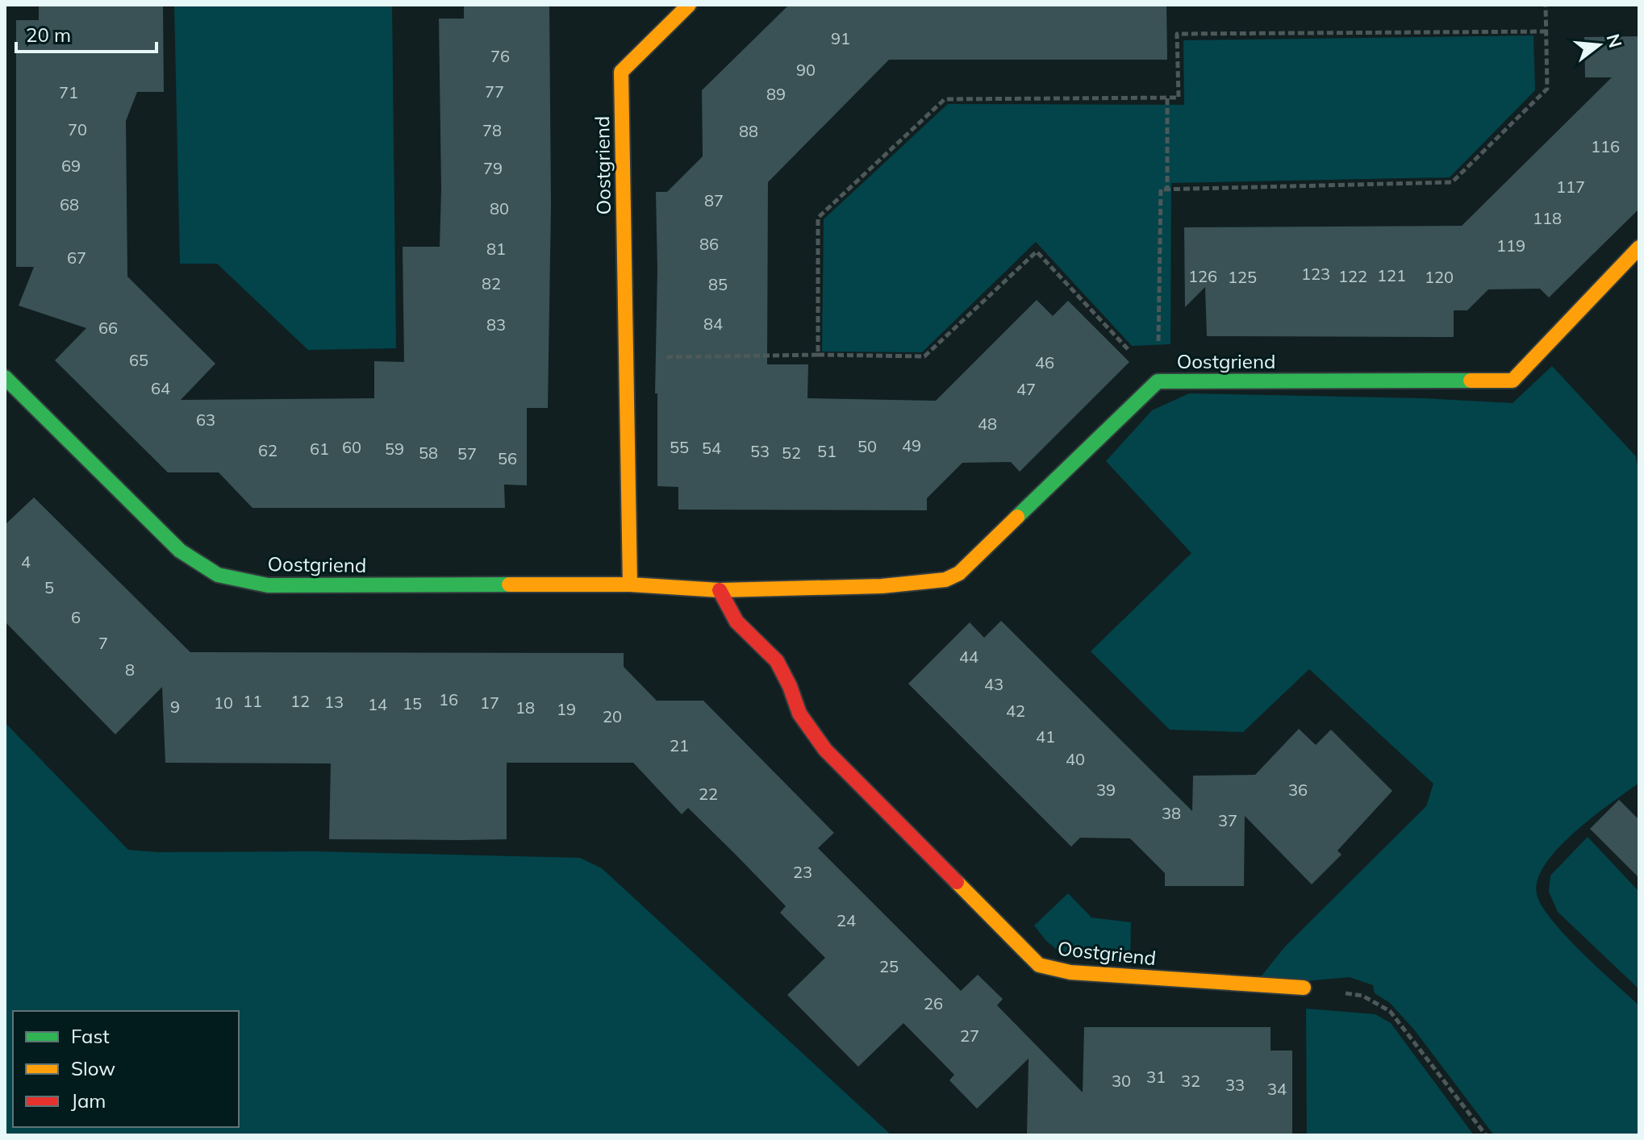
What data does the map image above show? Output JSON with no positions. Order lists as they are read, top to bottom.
{
  "streets": {
    "street": ["Oostgriend"]
  },
  "house_numbers": [
    "91",
    "76",
    "90",
    "77",
    "71",
    "89",
    "70",
    "78",
    "88",
    "116",
    "69",
    "79",
    "117",
    "87",
    "68",
    "80",
    "118",
    "86",
    "119",
    "81",
    "67",
    "123",
    "121",
    "126",
    "122",
    "125",
    "120",
    "82",
    "85",
    "84",
    "83",
    "66",
    "65",
    "46",
    "64",
    "47",
    "63",
    "48",
    "49",
    "50",
    "60",
    "55",
    "54",
    "61",
    "59",
    "62",
    "53",
    "51",
    "58",
    "52",
    "57",
    "56",
    "4",
    "5",
    "6",
    "7",
    "44",
    "8",
    "43",
    "16",
    "11",
    "12",
    "13",
    "10",
    "17",
    "15",
    "14",
    "9",
    "18",
    "19",
    "42",
    "20",
    "41",
    "21",
    "40",
    "39",
    "36",
    "22",
    "38",
    "37",
    "23",
    "24",
    "25",
    "26",
    "27",
    "31",
    "30",
    "32",
    "33",
    "34"
  ],
  "legend": ["Fast", "Slow", "Jam"],
  "scale_bar": "20 m",
  "north": "right"
}
